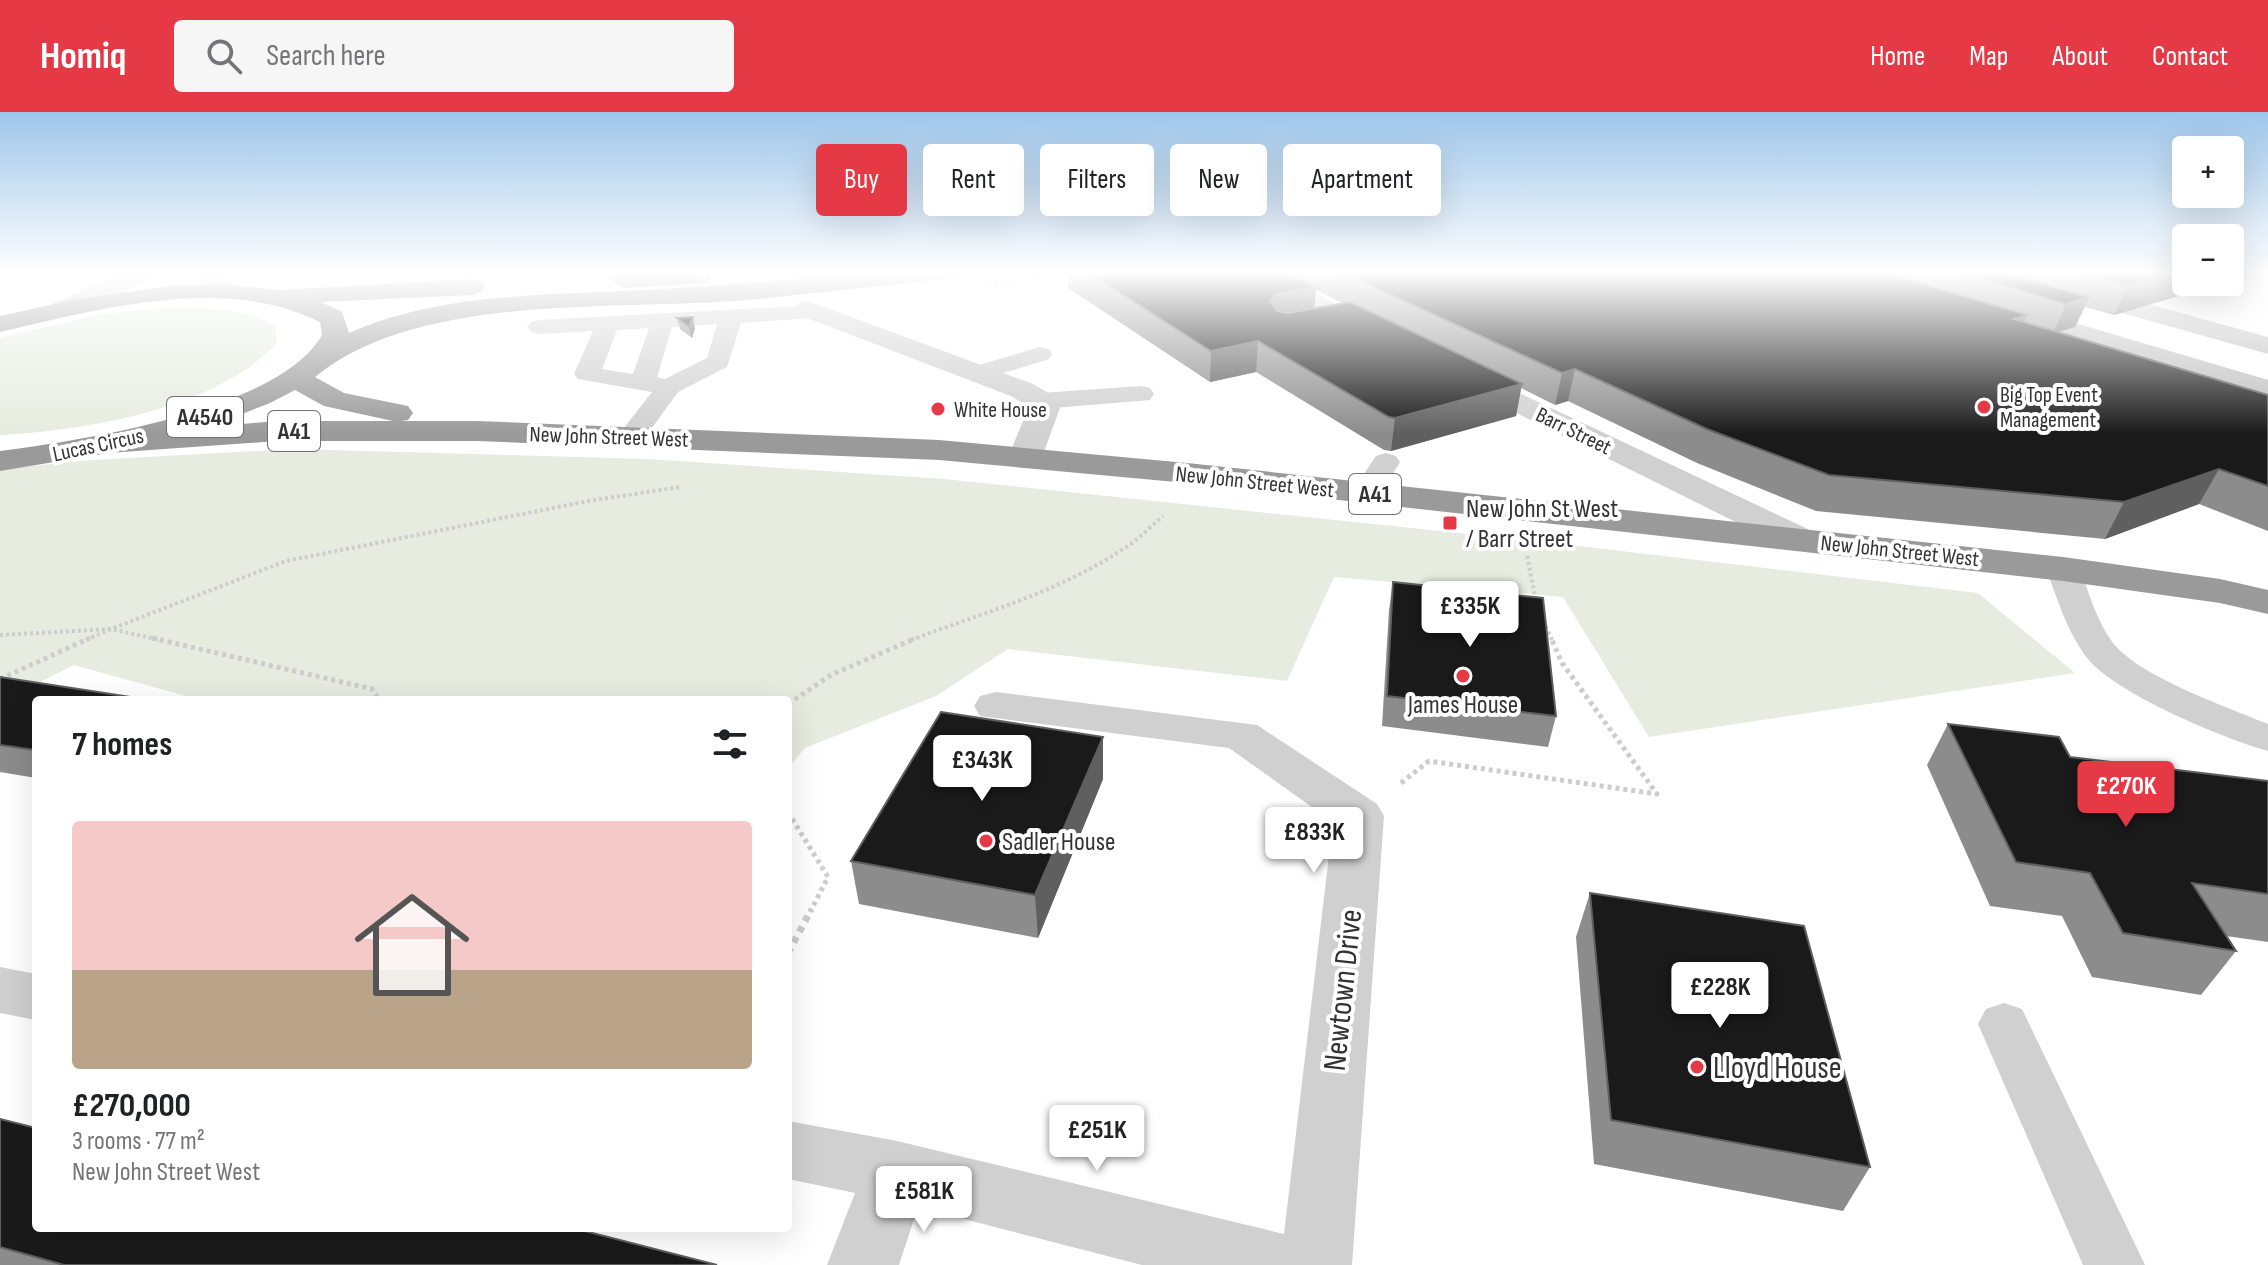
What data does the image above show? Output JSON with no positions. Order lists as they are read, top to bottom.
{
  "streets": {
    "highway": [
      "A4540",
      "A41",
      "New John Street West",
      "Lucas Circus"
    ],
    "street": ["Barr Street", "Newtown Drive"]
  },
  "crossings": [
    ["A4540", "Lucas Circus"],
    ["Barr Street", "New John Street West"],
    ["New John Street West", "Lucas Circus"]
  ],
  "places": {
    "other": [
      "Big Top Event Management",
      "White House",
      "James House",
      "Sadler House",
      "Lloyd House"
    ],
    "transit": ["New John St West / Barr Street"]
  },
  "page": {
    "header": "Homiq",
    "search": "Search here",
    "nav": [
      "Home",
      "Map",
      "About",
      "Contact"
    ],
    "map_buttons": ["+", "−"],
    "chip": [
      "Buy",
      "Rent",
      "Filters",
      "New",
      "Apartment"
    ],
    "price": [
      "£335K",
      "£343K",
      "£270K",
      "£833K",
      "£228K",
      "£251K",
      "£581K"
    ],
    "heading": "7 homes",
    "list": [
      {
        "name": "£270,000",
        "note": "3 rooms · 77 m² · New John Street West"
      }
    ]
  }
}
